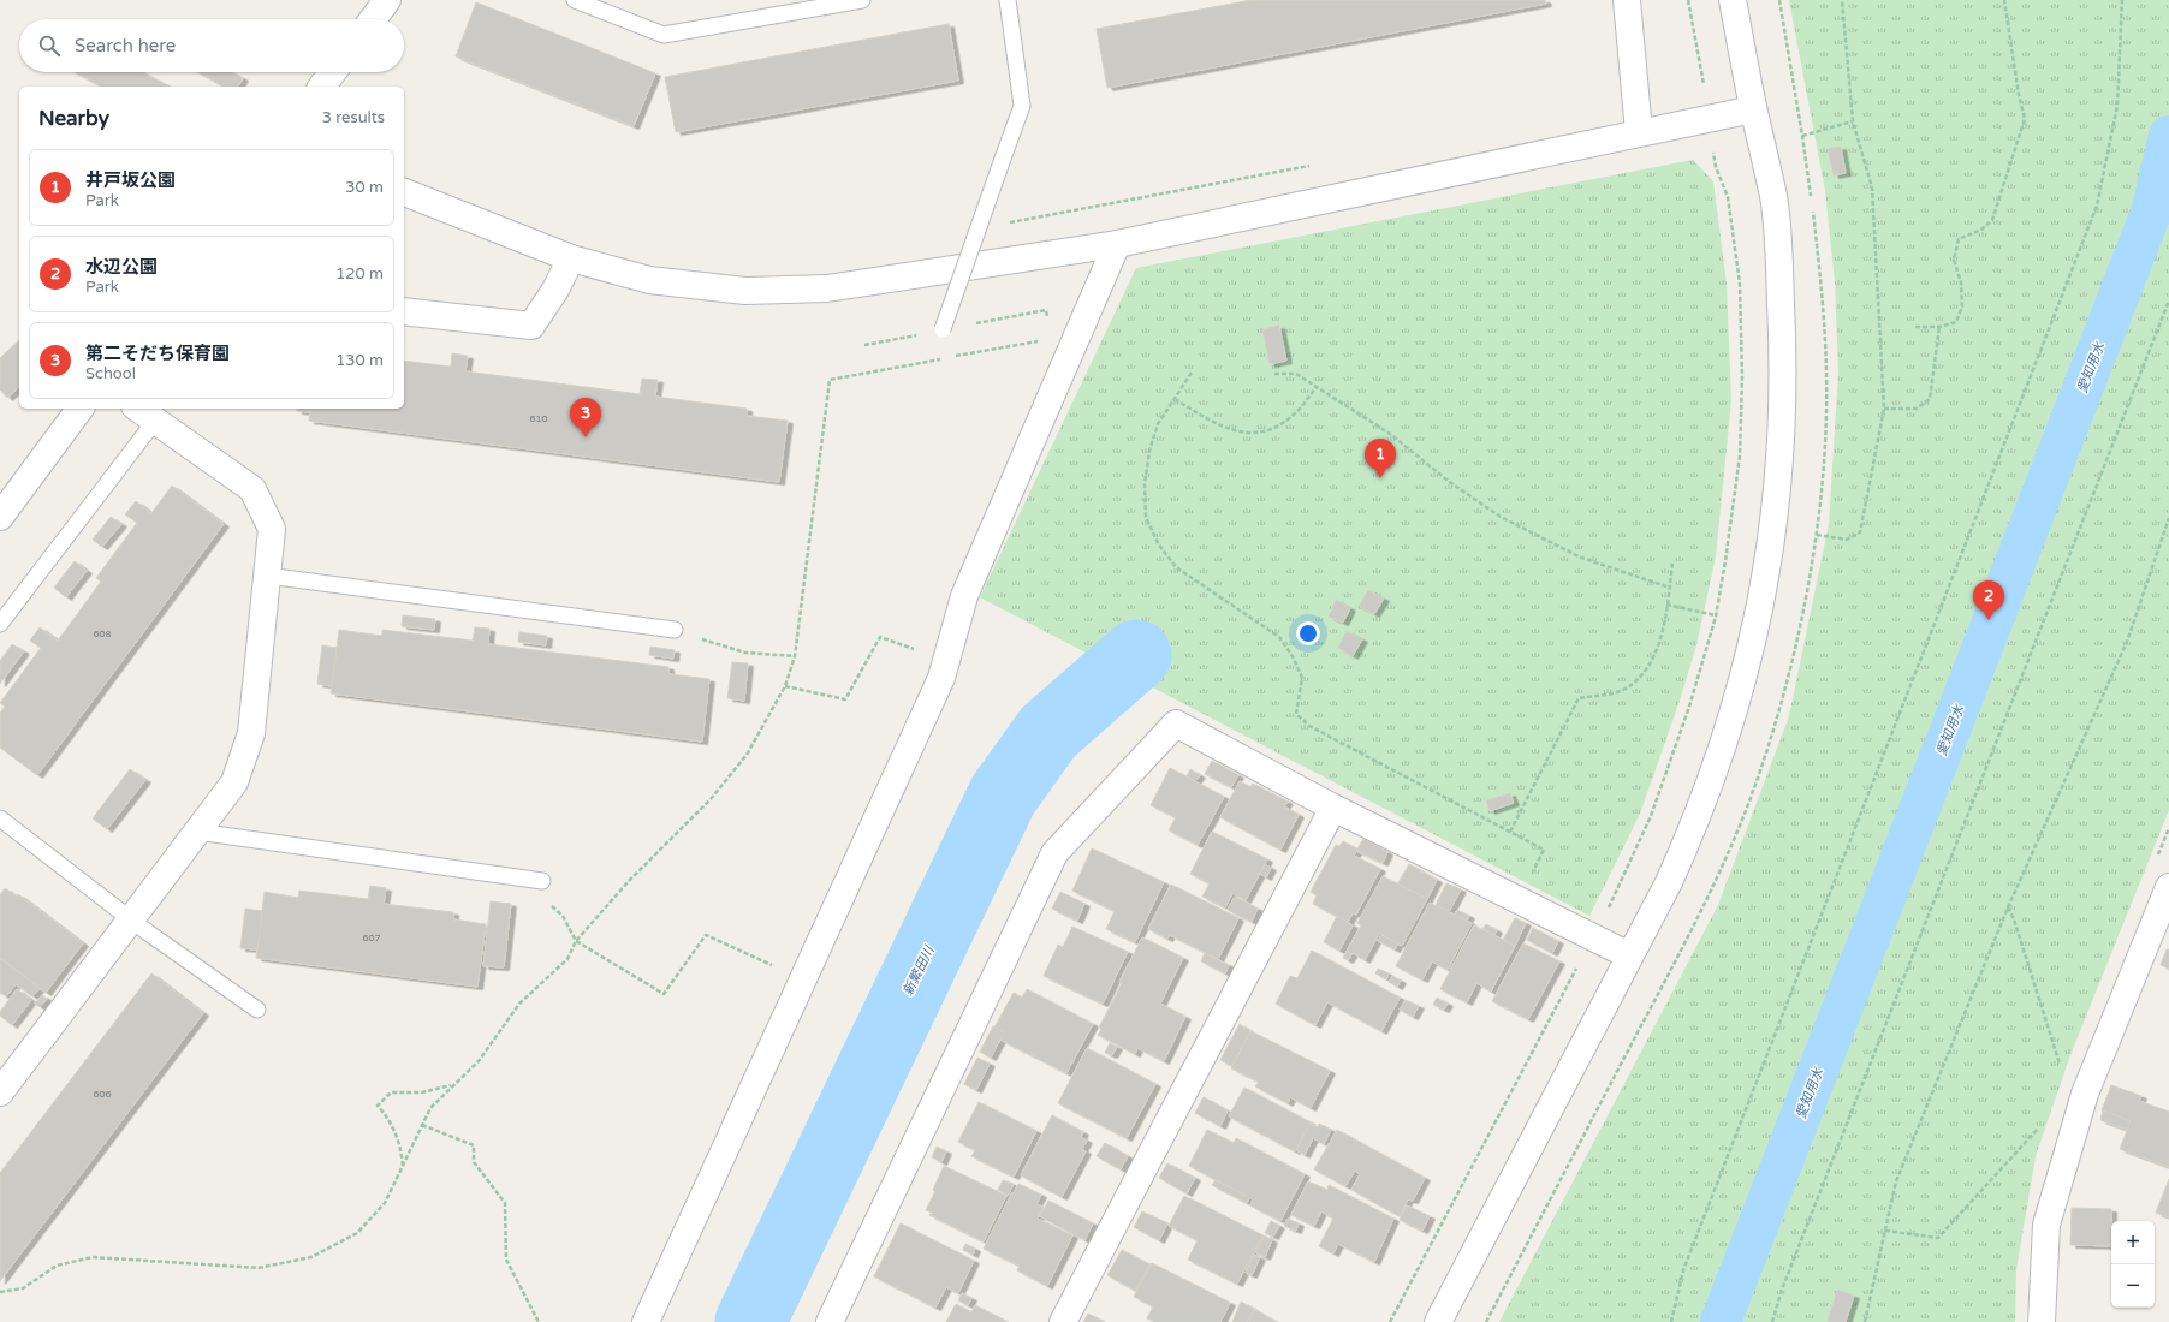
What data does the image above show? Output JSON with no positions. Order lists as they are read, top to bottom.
{
  "water": ["愛知用水", "新繁田川"],
  "house_numbers": [
    "610",
    "608",
    "607",
    "606"
  ],
  "page": {
    "search": "Search here",
    "heading": ["Nearby", "3 results"],
    "list": [
      {
        "mark": "1",
        "name": "井戸坂公園",
        "note": "Park",
        "value": "30 m"
      },
      {
        "mark": "2",
        "name": "水辺公園",
        "note": "Park",
        "value": "120 m"
      },
      {
        "mark": "3",
        "name": "第二そだち保育園",
        "note": "School",
        "value": "130 m"
      }
    ],
    "pins": ["3", "1", "2"],
    "map_buttons": ["+", "−"]
  }
}
